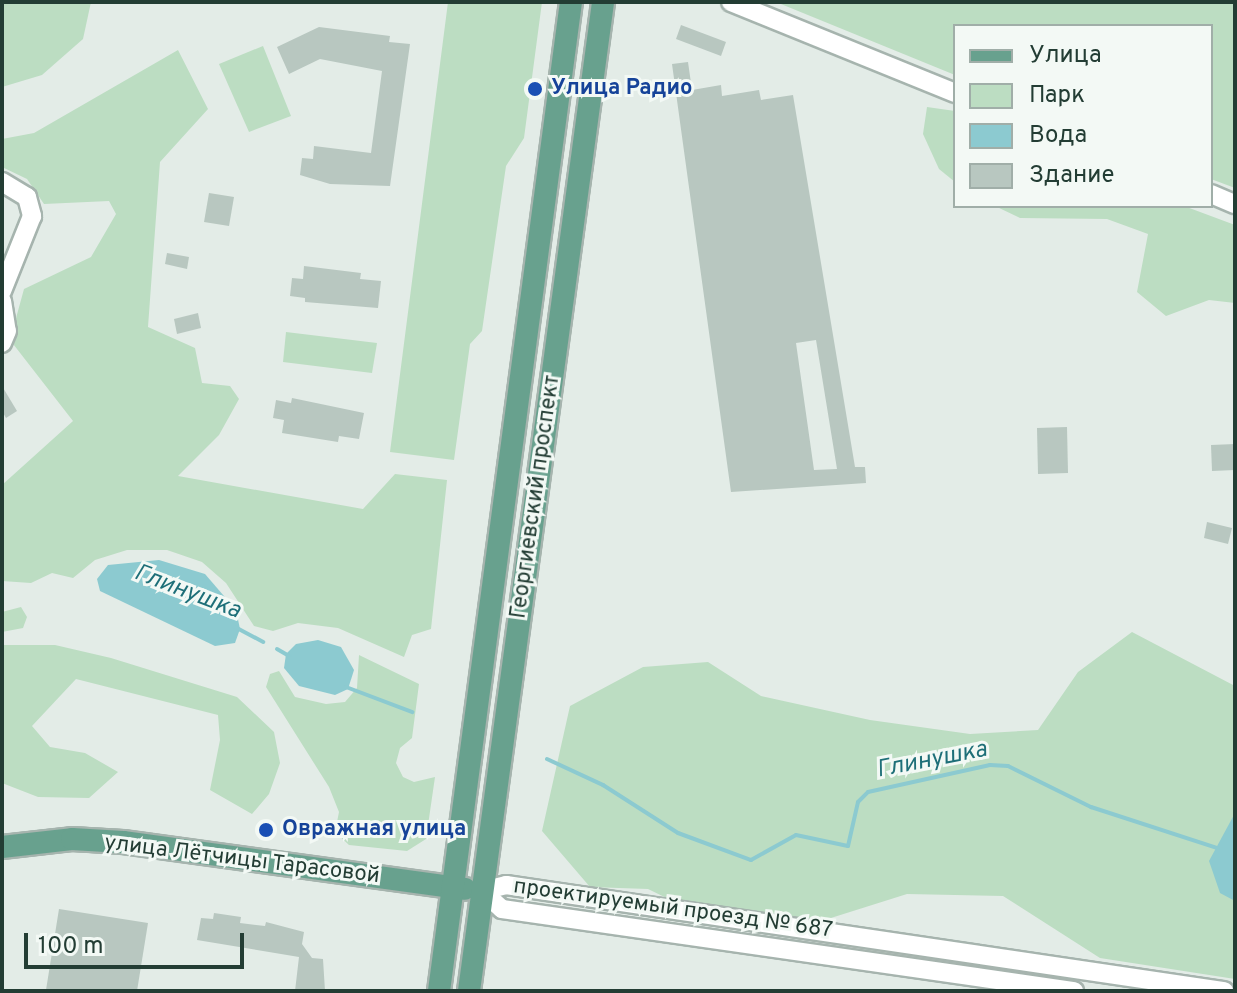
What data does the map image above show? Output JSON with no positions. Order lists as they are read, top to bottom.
{
  "streets": {
    "main road": ["Георгиевский проспект", "улица Лётчицы Тарасовой"],
    "street": ["проектируемый проезд № 687"]
  },
  "crossings": [
    ["Георгиевский проспект", "улица Лётчицы Тарасовой"],
    ["Георгиевский проспект", "проектируемый проезд № 687"],
    ["улица Лётчицы Тарасовой", "проектируемый проезд № 687"]
  ],
  "water": ["Глинушка"],
  "places": ["Улица Радио", "Овражная улица"],
  "legend": [
    "Улица",
    "Парк",
    "Вода",
    "Здание"
  ],
  "scale_bar": "100 m"
}
